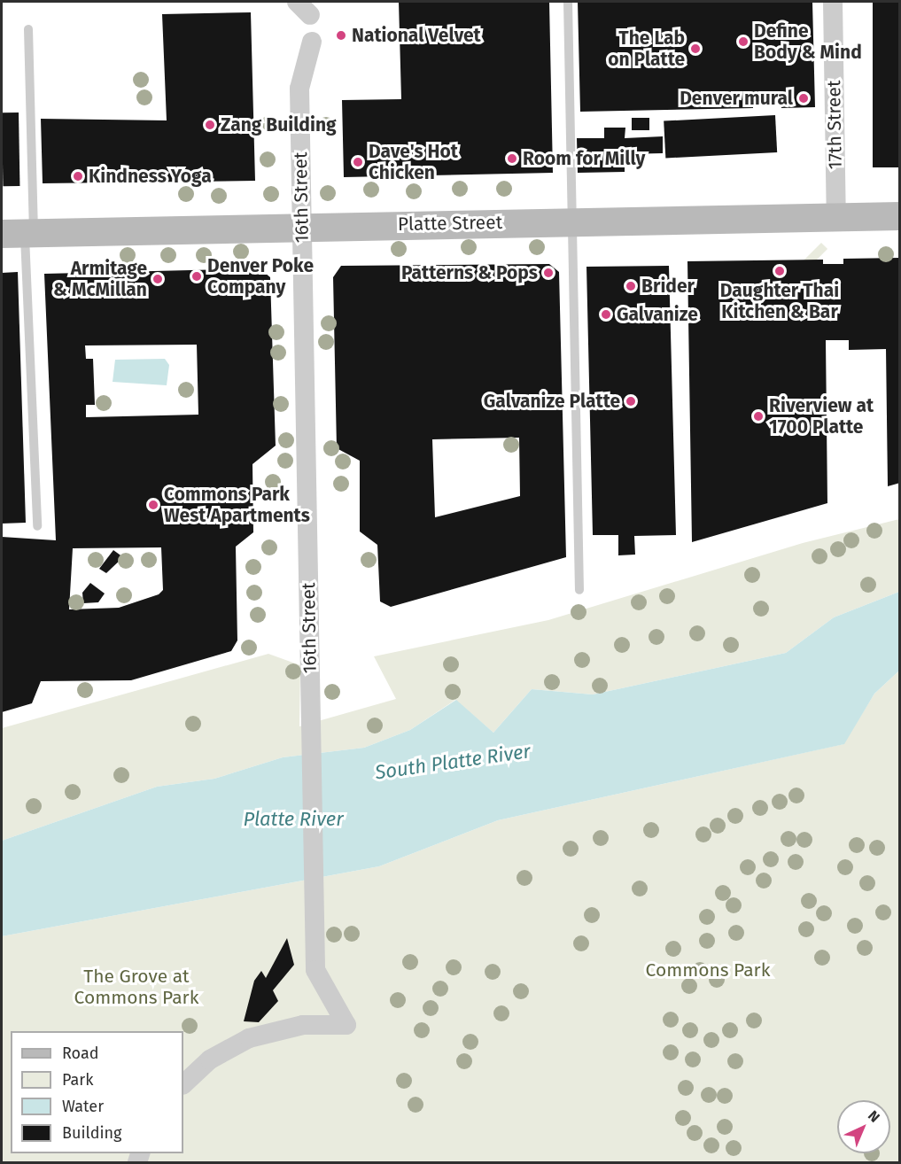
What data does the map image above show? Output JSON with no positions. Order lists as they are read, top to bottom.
{
  "streets": {
    "street": ["17th Street", "16th Street", "Platte Street"]
  },
  "crossings": [
    ["17th Street", "Platte Street"],
    ["16th Street", "Platte Street"]
  ],
  "water": ["South Platte River", "Platte River"],
  "parks": ["Commons Park", "The Grove at Commons Park"],
  "places": [
    "National Velvet",
    "Define Body & Mind",
    "The Lab on Platte",
    "Denver mural",
    "Zang Building",
    "Room for Milly",
    "Dave's Hot Chicken",
    "Kindness Yoga",
    "Daughter Thai Kitchen & Bar",
    "Patterns & Pops",
    "Denver Poke Company",
    "Armitage & McMillan",
    "Brider",
    "Galvanize",
    "Galvanize Platte",
    "Riverview at 1700 Platte",
    "Commons Park West Apartments"
  ],
  "legend": [
    "Road",
    "Park",
    "Water",
    "Building"
  ],
  "north": "top right"
}
